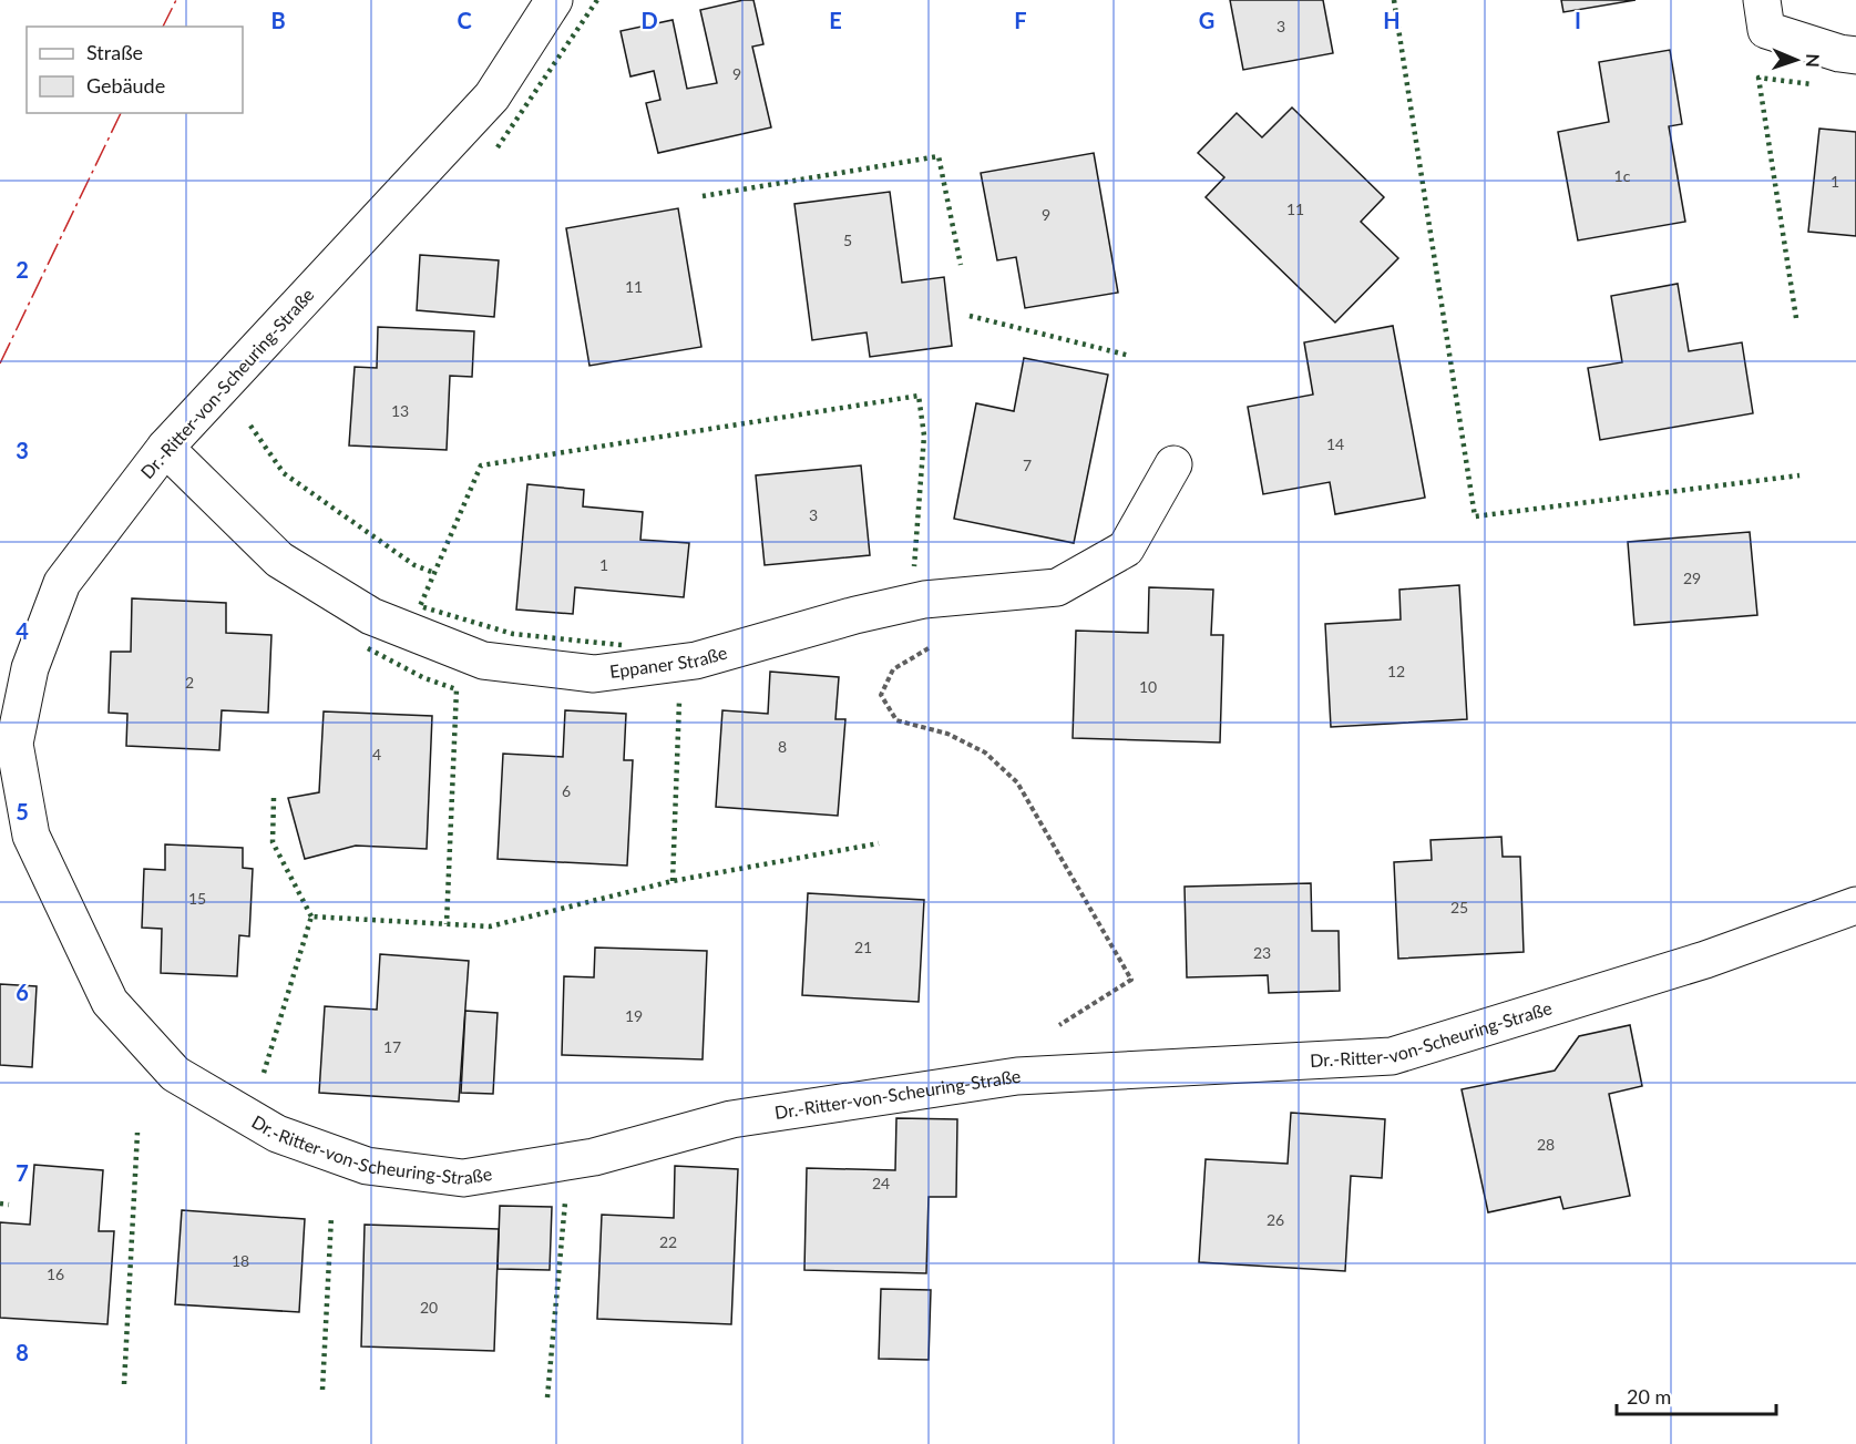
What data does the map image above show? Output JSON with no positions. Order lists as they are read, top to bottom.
{
  "streets": {
    "street": ["Dr.-Ritter-von-Scheuring-Straße", "Eppaner Straße"]
  },
  "crossings": [
    ["Dr.-Ritter-von-Scheuring-Straße", "Eppaner Straße"]
  ],
  "house_numbers": [
    "3",
    "9",
    "1c",
    "1",
    "11",
    "9",
    "5",
    "11",
    "13",
    "14",
    "7",
    "3",
    "1",
    "29",
    "12",
    "2",
    "10",
    "8",
    "4",
    "6",
    "15",
    "25",
    "21",
    "23",
    "19",
    "17",
    "28",
    "24",
    "26",
    "22",
    "18",
    "16",
    "20"
  ],
  "legend": ["Straße", "Gebäude"],
  "scale_bar": "20 m",
  "north": "right",
  "grid": {
    "columns": [
      "B",
      "C",
      "D",
      "E",
      "F",
      "G",
      "H",
      "I"
    ],
    "rows": [
      "2",
      "3",
      "4",
      "5",
      "6",
      "7",
      "8"
    ]
  }
}
